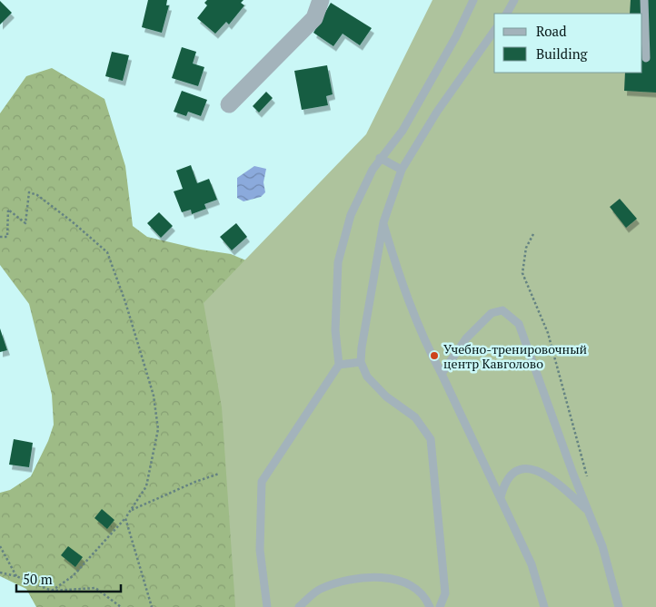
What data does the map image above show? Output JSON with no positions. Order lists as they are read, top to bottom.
{
  "places": ["Учебно-тренировочный центр Кавголово"],
  "legend": ["Road", "Building"],
  "scale_bar": "50 m"
}
